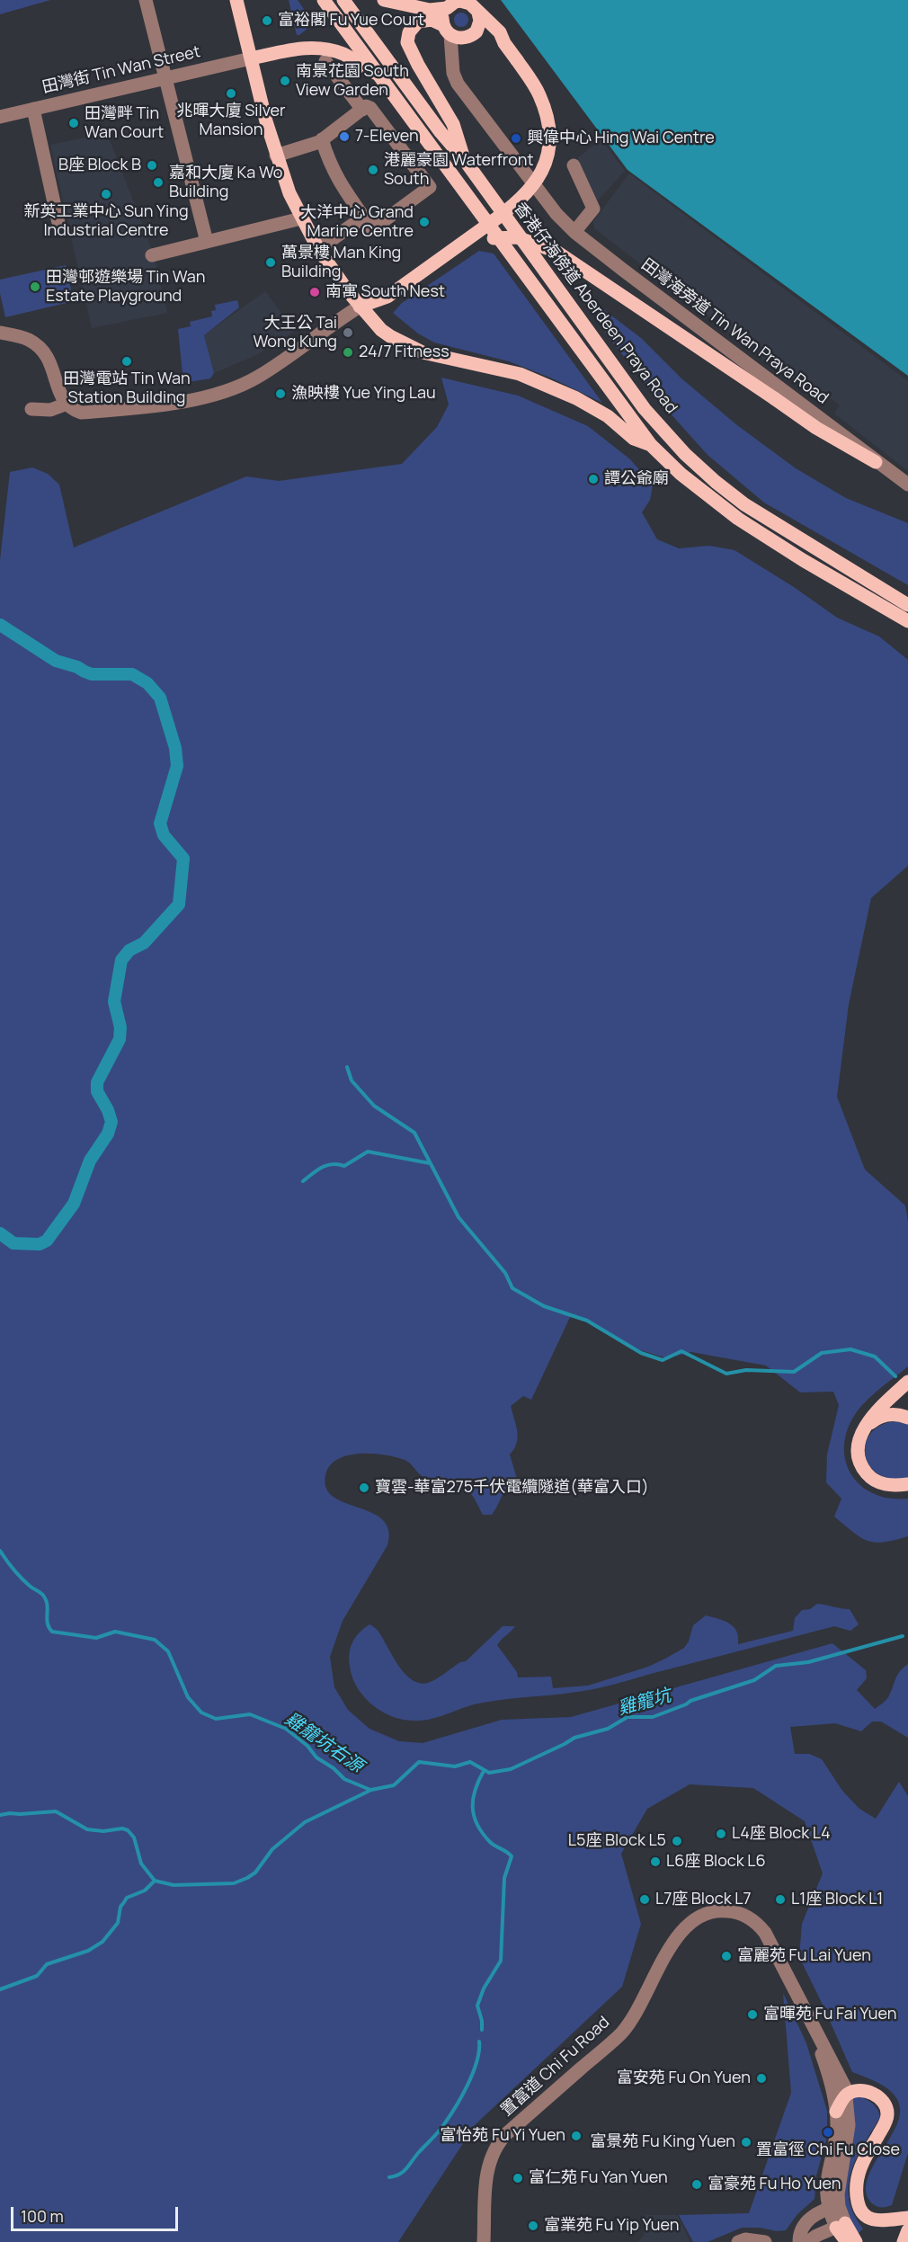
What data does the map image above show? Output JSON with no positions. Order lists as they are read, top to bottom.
{
  "streets": {
    "main road": ["香港仔海傍道 Aberdeen Praya Road"],
    "street": ["田灣街 Tin Wan Street", "田灣海旁道 Tin Wan Praya Road", "置富道 Chi Fu Road"]
  },
  "water": ["雞籠坑", "雞籠坑右源"],
  "places": [
    "富裕閣 Fu Yue Court",
    "南景花園 South View Garden",
    "兆暉大廈 Silver Mansion",
    "田灣畔 Tin Wan Court",
    "7-Eleven",
    "興偉中心 Hing Wai Centre",
    "B座 Block B",
    "港麗豪園 Waterfront South",
    "嘉和大廈 Ka Wo Building",
    "新英工業中心 Sun Ying Industrial Centre",
    "大洋中心 Grand Marine Centre",
    "萬景樓 Man King Building",
    "田灣邨遊樂場 Tin Wan Estate Playground",
    "南寓 South Nest",
    "大王公 Tai Wong Kung",
    "24/7 Fitness",
    "田灣電站 Tin Wan Station Building",
    "漁映樓 Yue Ying Lau",
    "譚公爺廟",
    "寶雲-華富275千伏電纜隧道(華富入口)",
    "L4座 Block L4",
    "L5座 Block L5",
    "L6座 Block L6",
    "L7座 Block L7",
    "L1座 Block L1",
    "富麗苑 Fu Lai Yuen",
    "富暉苑 Fu Fai Yuen",
    "富安苑 Fu On Yuen",
    "置富徑 Chi Fu Close",
    "富怡苑 Fu Yi Yuen",
    "富景苑 Fu King Yuen",
    "富仁苑 Fu Yan Yuen",
    "富豪苑 Fu Ho Yuen",
    "富業苑 Fu Yip Yuen"
  ],
  "scale_bar": "100 m"
}
